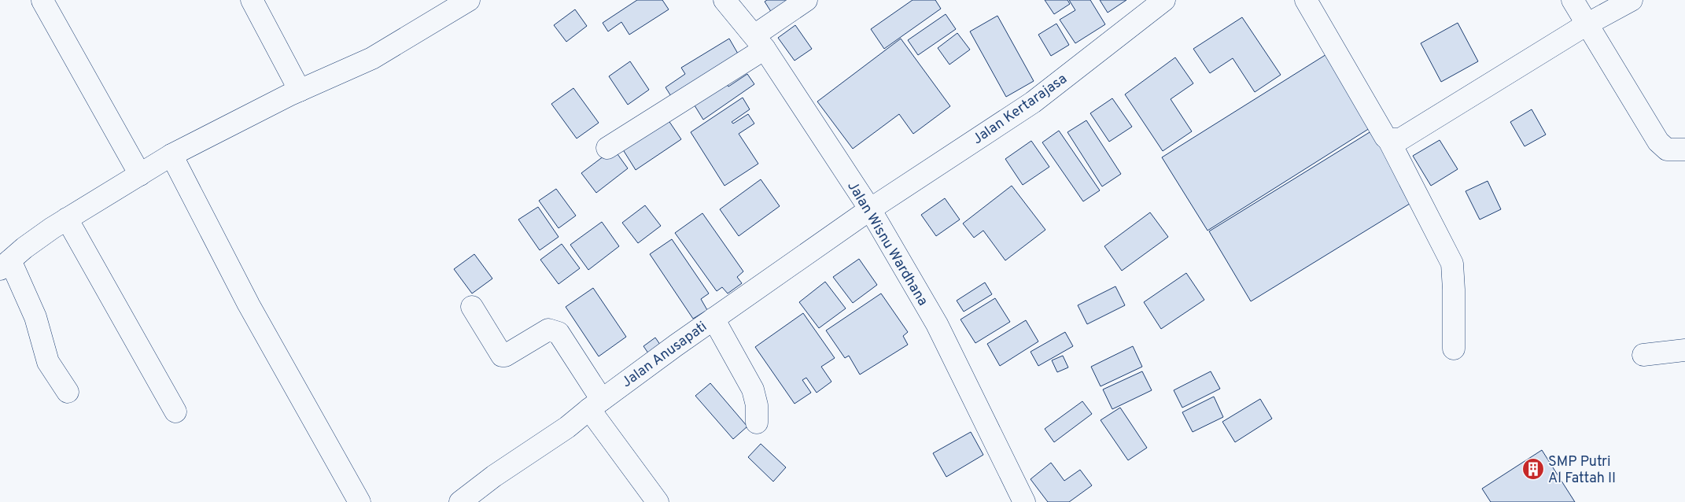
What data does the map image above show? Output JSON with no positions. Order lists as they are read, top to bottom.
{
  "streets": {
    "street": ["Jalan Kertarajasa", "Jalan Wisnu Wardhana", "Jalan Anusapati"]
  },
  "crossings": [
    ["Jalan Kertarajasa", "Jalan Wisnu Wardhana"],
    ["Jalan Kertarajasa", "Jalan Anusapati"],
    ["Jalan Wisnu Wardhana", "Jalan Anusapati"]
  ],
  "places": {
    "building": ["SMP Putri Al Fattah II"]
  }
}
